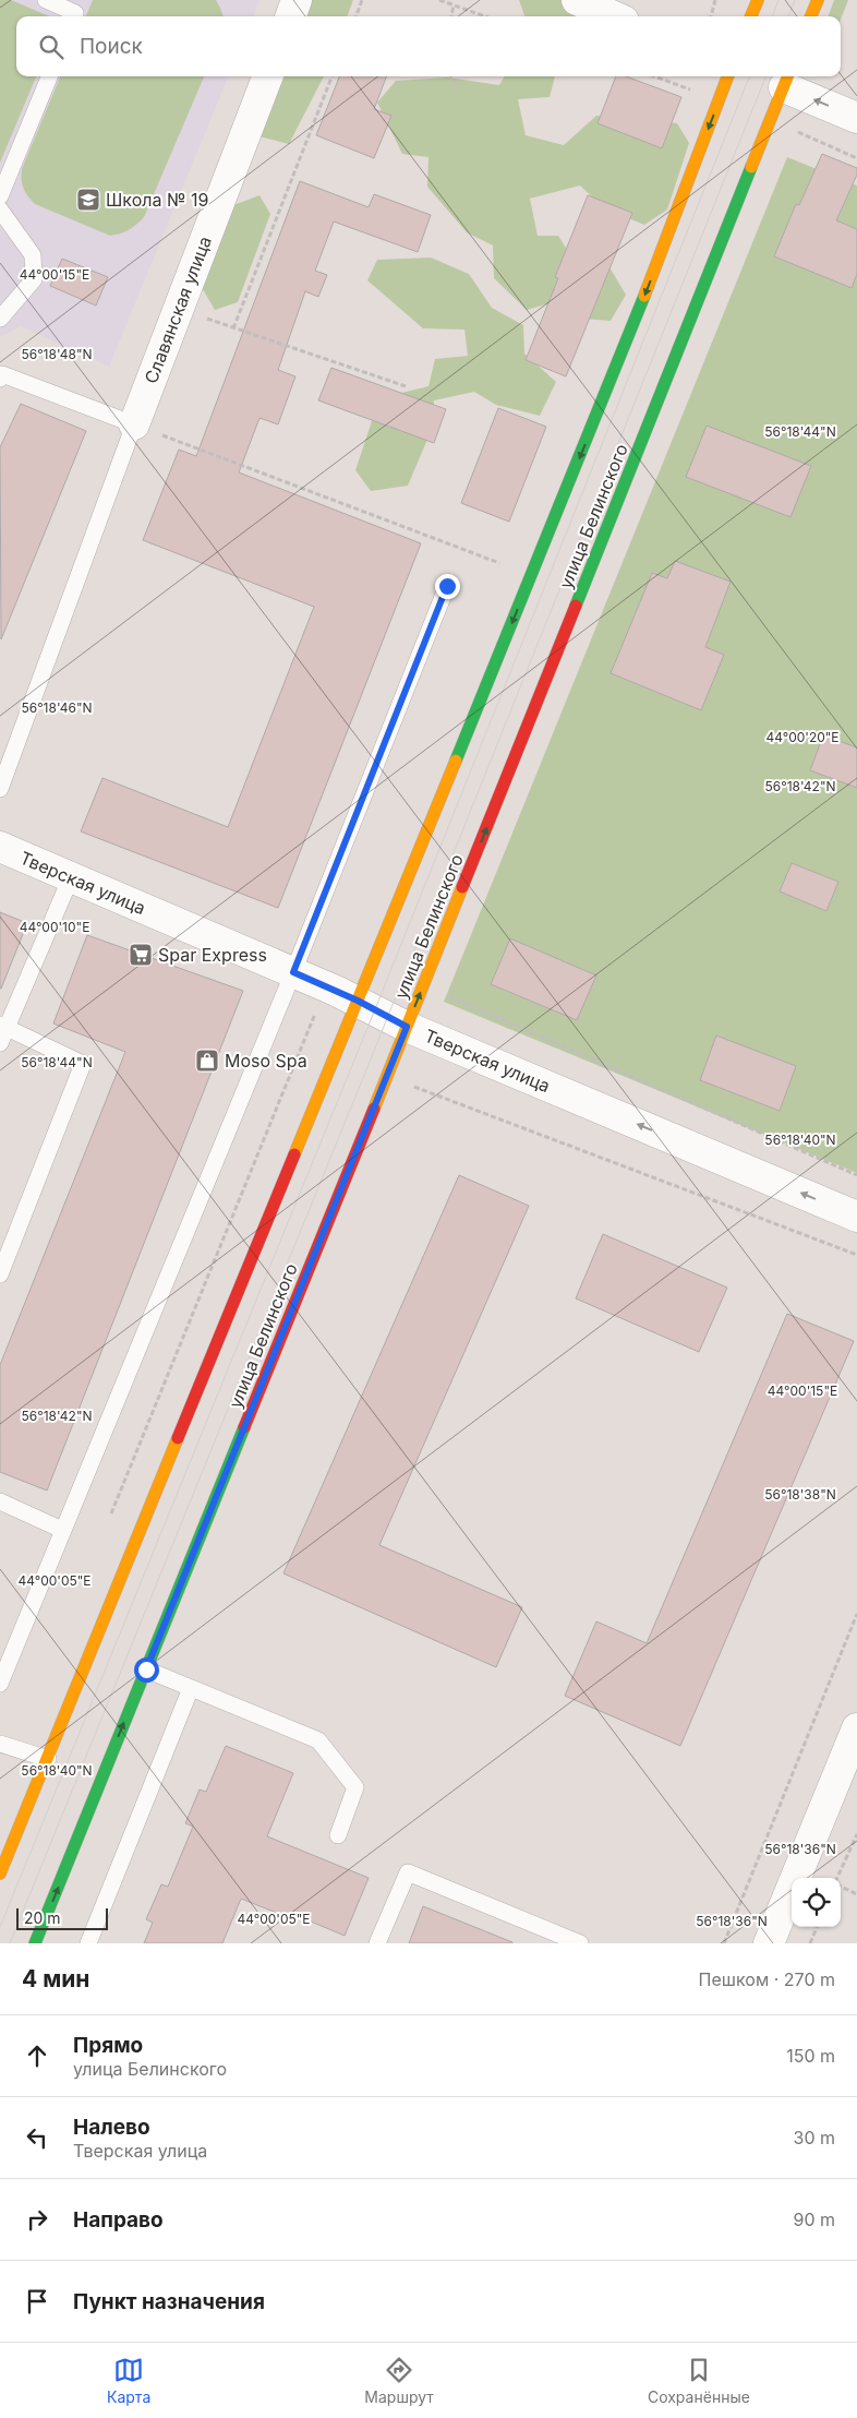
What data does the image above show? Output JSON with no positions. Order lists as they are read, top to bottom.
{
  "streets": {
    "main road": ["улица Белинского"],
    "street": ["Славянская улица", "Тверская улица"]
  },
  "crossings": [
    ["улица Белинского", "Тверская улица"]
  ],
  "one_way": ["Тверская улица"],
  "places": {
    "school or university": ["Школа № 19"],
    "supermarket": ["Spar Express"],
    "shop": ["Moso Spa"]
  },
  "scale_bar": "20 m",
  "page": {
    "search": "Поиск",
    "scale": "20 m",
    "heading": ["4 мин", "Пешком · 270 m"],
    "list": [
      ["Прямо", "улица Белинского", "150 m"],
      ["Налево", "Тверская улица", "30 m"],
      ["Направо", "90 m"],
      "Пункт назначения"
    ],
    "nav": ["Карта", "Маршрут", "Сохранённые"]
  },
  "coordinates": [
    "44°00'15\"E",
    "56°18'48\"N",
    "56°18'44\"N",
    "56°18'46\"N",
    "44°00'20\"E",
    "56°18'42\"N",
    "44°00'10\"E",
    "56°18'40\"N",
    "56°18'38\"N",
    "44°00'05\"E",
    "56°18'36\"N"
  ]
}
